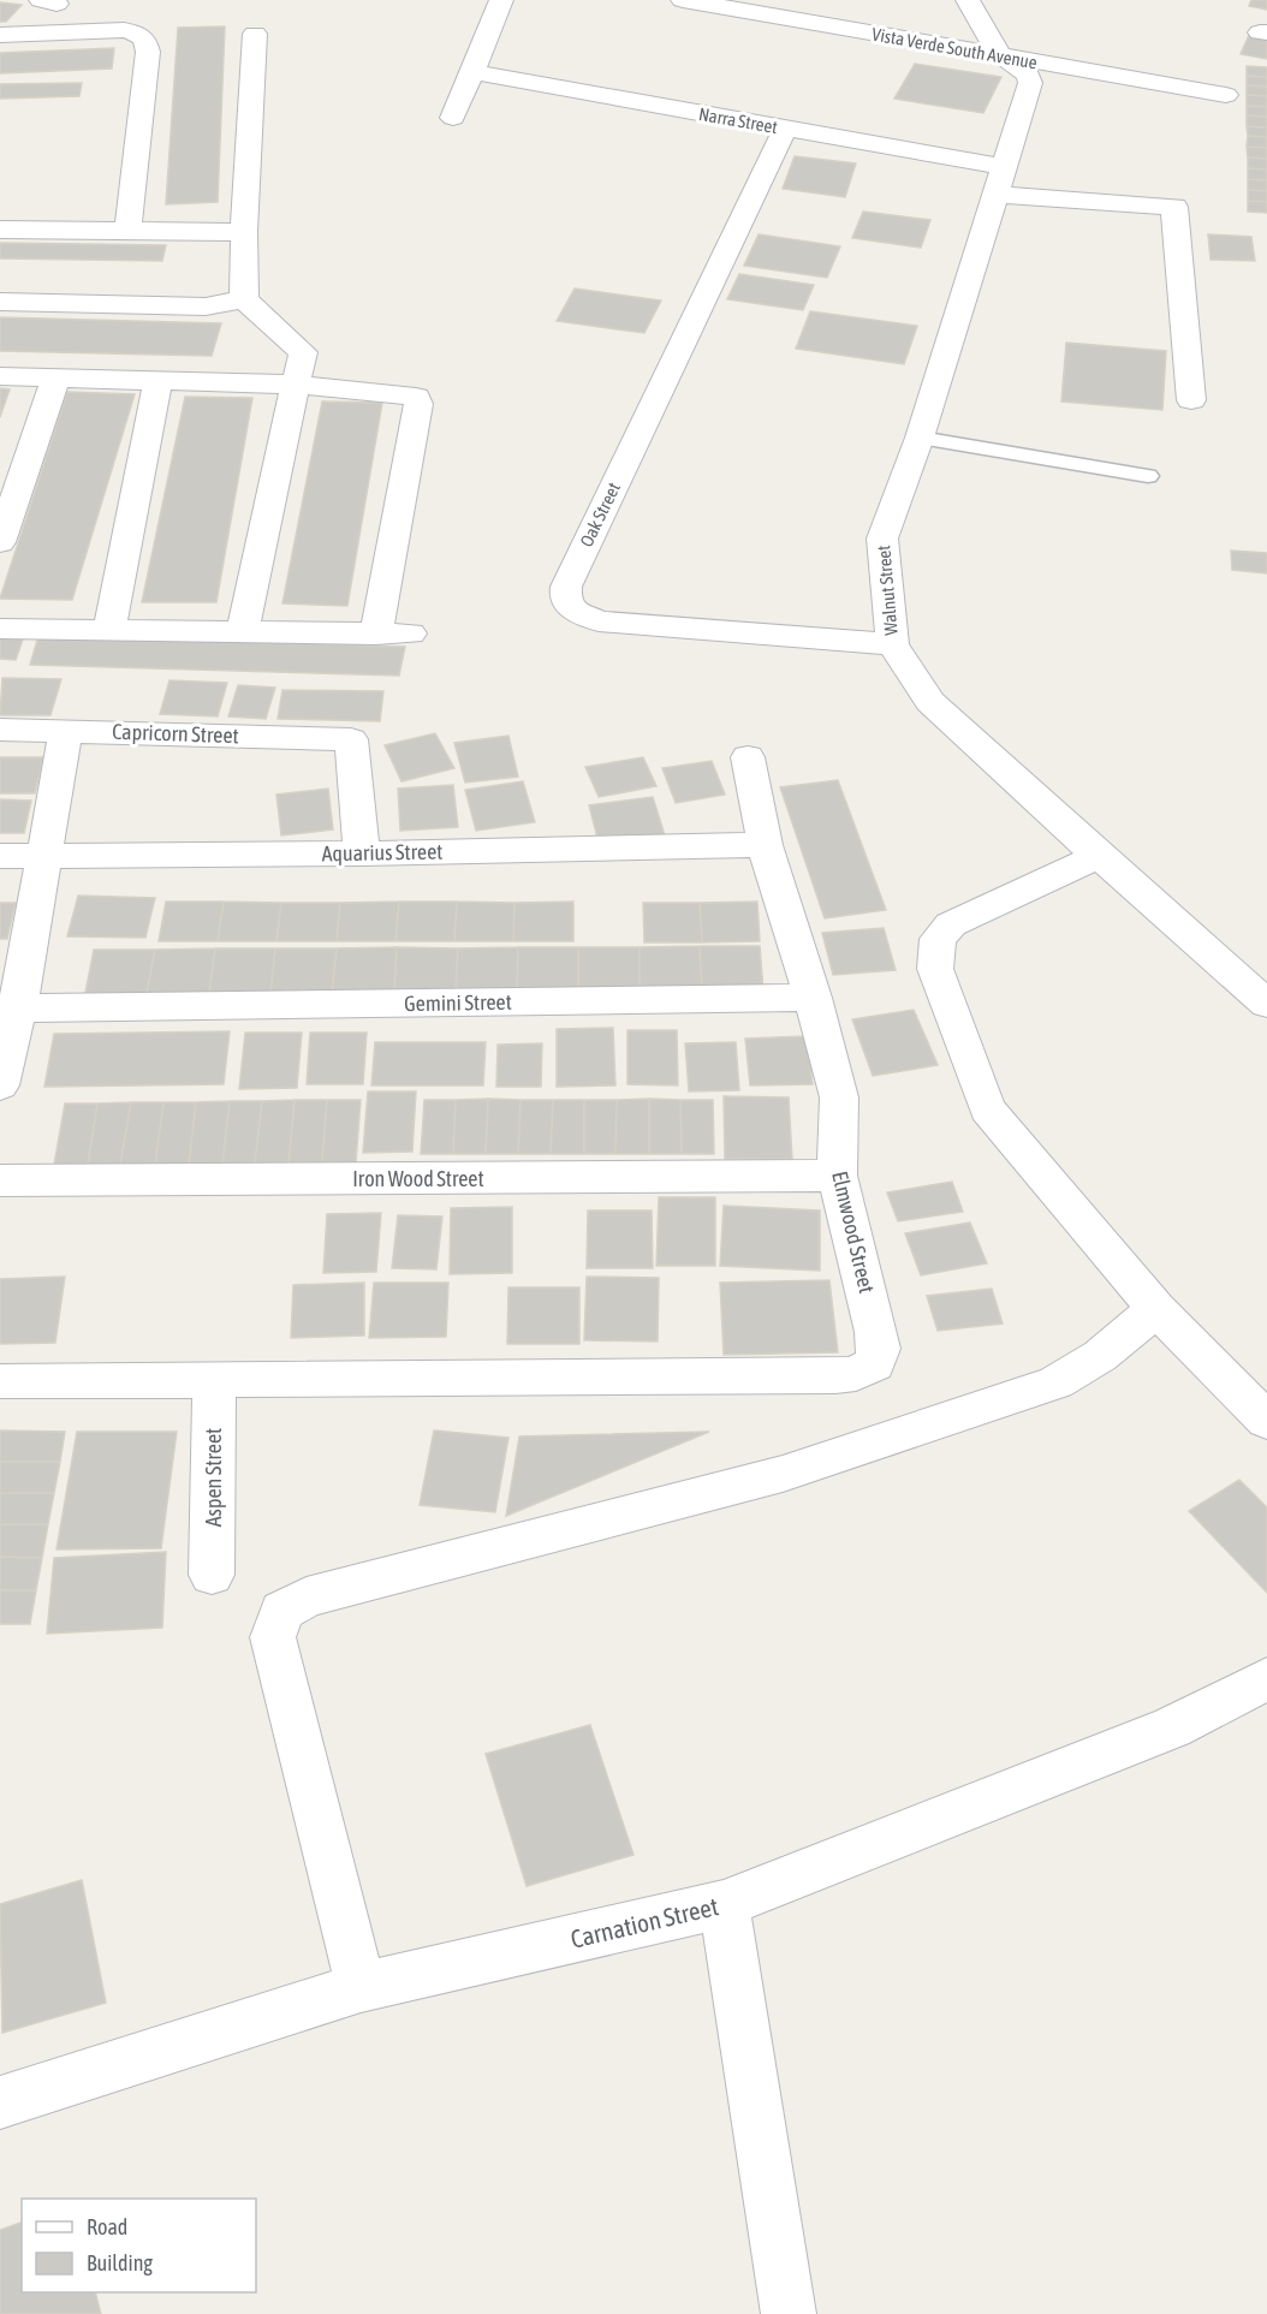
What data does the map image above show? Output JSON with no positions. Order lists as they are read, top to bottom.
{
  "streets": {
    "street": [
      "Vista Verde South Avenue",
      "Narra Street",
      "Oak Street",
      "Walnut Street",
      "Capricorn Street",
      "Aquarius Street",
      "Gemini Street",
      "Iron Wood Street",
      "Elmwood Street",
      "Aspen Street",
      "Carnation Street"
    ]
  },
  "crossings": [
    ["Vista Verde South Avenue", "Walnut Street"],
    ["Narra Street", "Oak Street"],
    ["Narra Street", "Walnut Street"],
    ["Oak Street", "Walnut Street"],
    ["Capricorn Street", "Aquarius Street"],
    ["Gemini Street", "Elmwood Street"],
    ["Iron Wood Street", "Elmwood Street"],
    ["Elmwood Street", "Aspen Street"]
  ],
  "legend": ["Road", "Building"]
}
